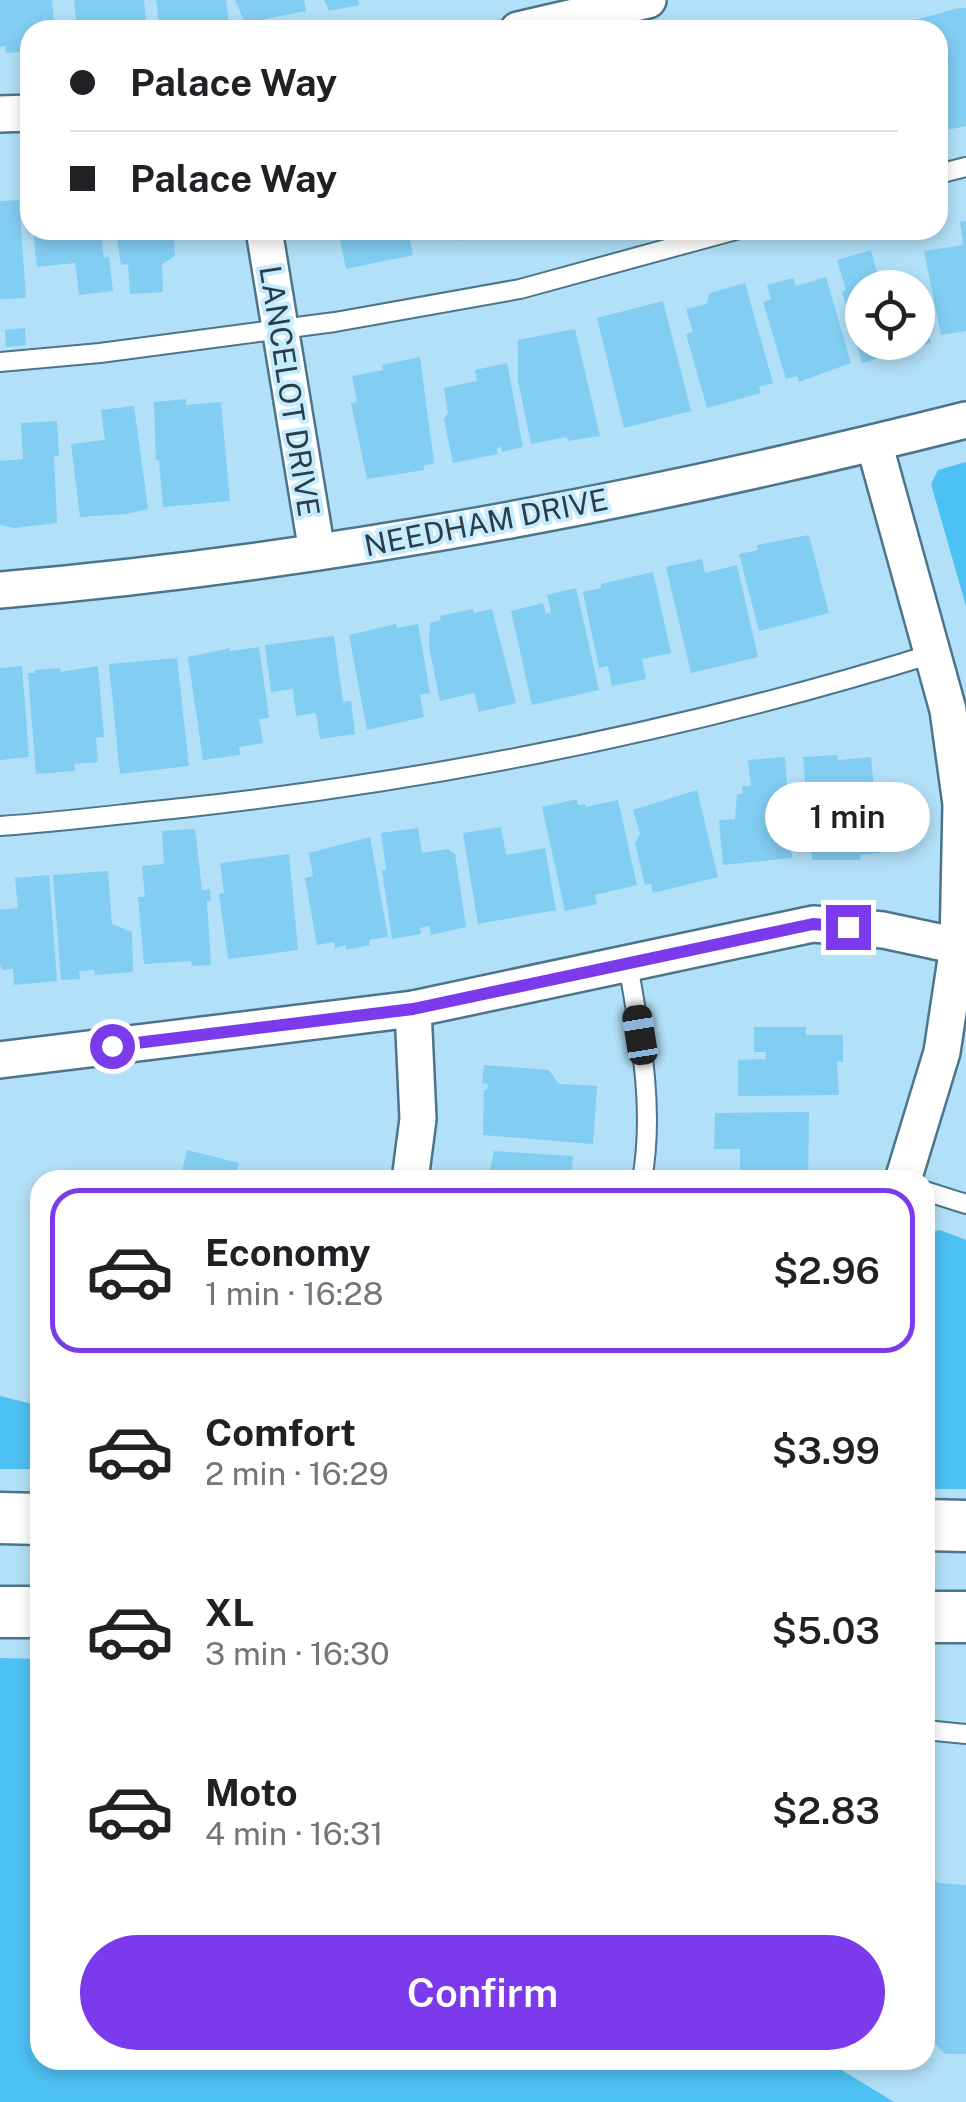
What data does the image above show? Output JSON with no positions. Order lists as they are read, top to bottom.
{
  "streets": {
    "street": ["LANCELOT DRIVE", "NEEDHAM DRIVE"]
  },
  "crossings": [
    ["LANCELOT DRIVE", "NEEDHAM DRIVE"]
  ],
  "page": {
    "banner": ["Palace Way", "Palace Way"],
    "bubble": "1 min",
    "list": [
      {
        "name": "Economy",
        "note": "1 min · 16:28",
        "value": "$2.96"
      },
      {
        "name": "Comfort",
        "note": "2 min · 16:29",
        "value": "$3.99"
      },
      {
        "name": "XL",
        "note": "3 min · 16:30",
        "value": "$5.03"
      },
      {
        "name": "Moto",
        "note": "4 min · 16:31",
        "value": "$2.83"
      }
    ],
    "buttons": "Confirm"
  }
}
